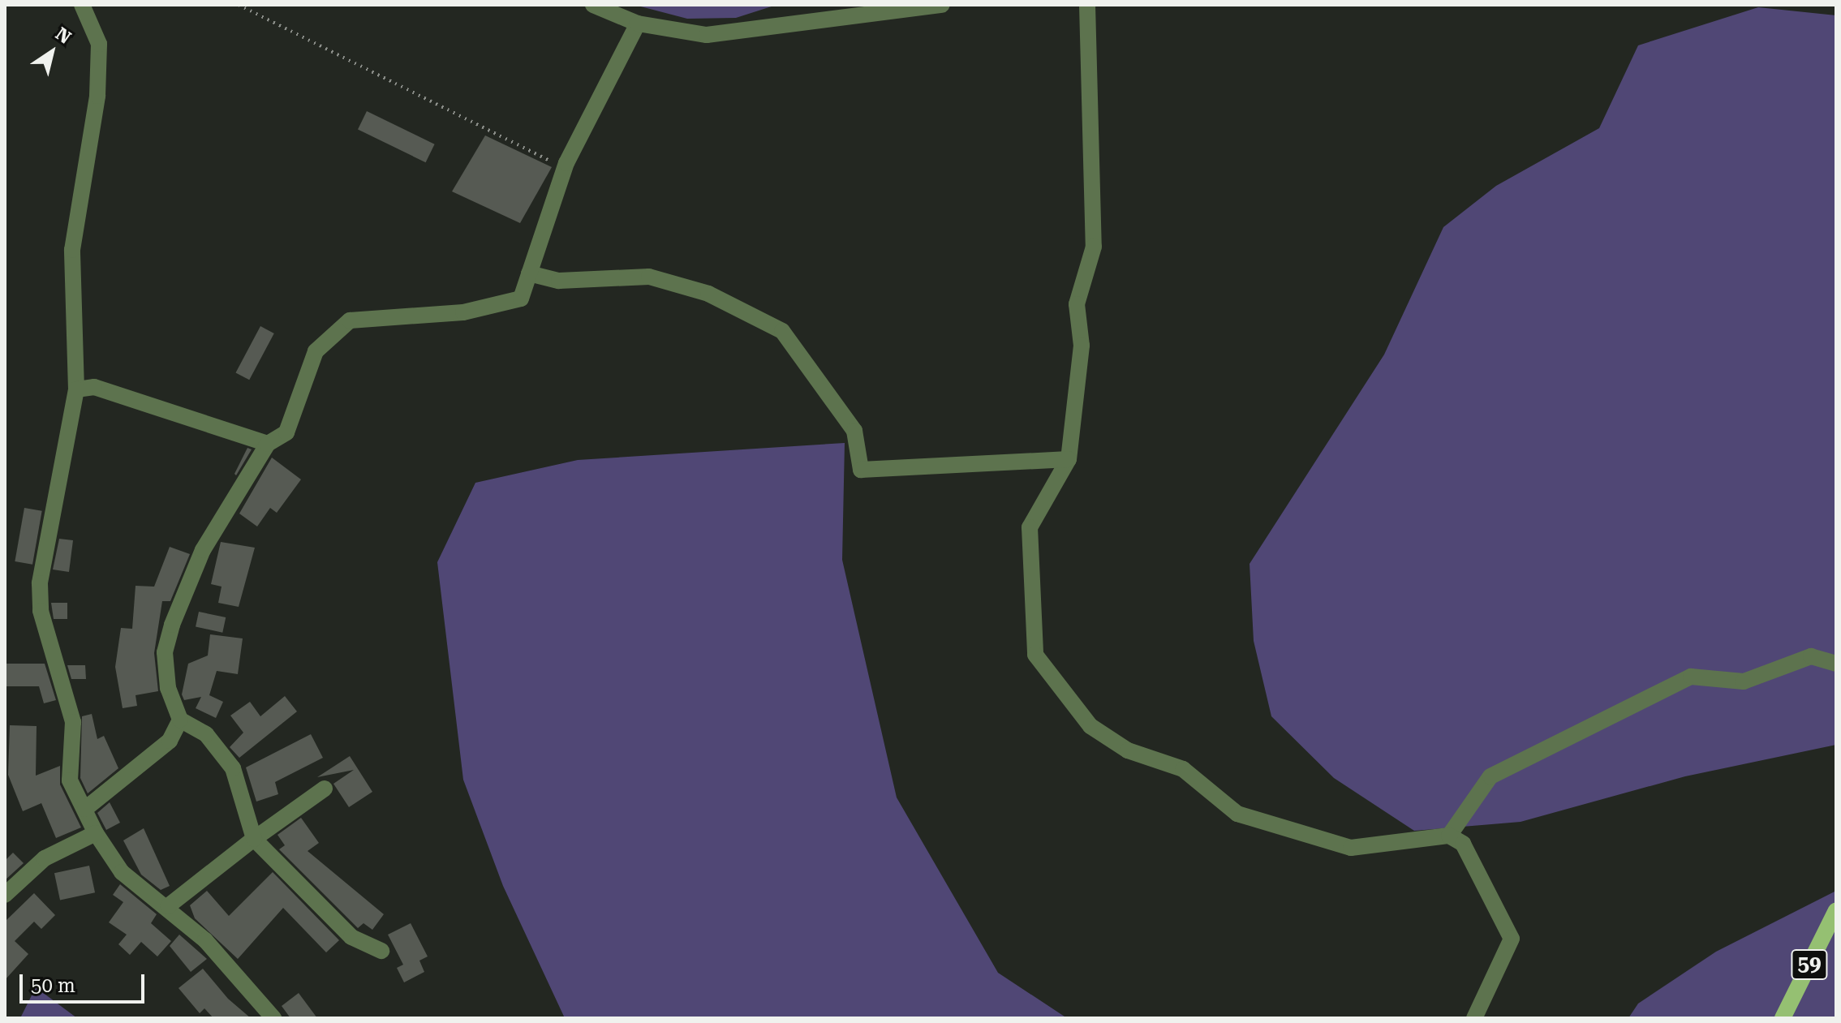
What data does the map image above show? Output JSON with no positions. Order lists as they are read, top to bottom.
{
  "streets": {
    "main road": ["59"]
  },
  "scale_bar": "50 m",
  "north": "top right"
}
